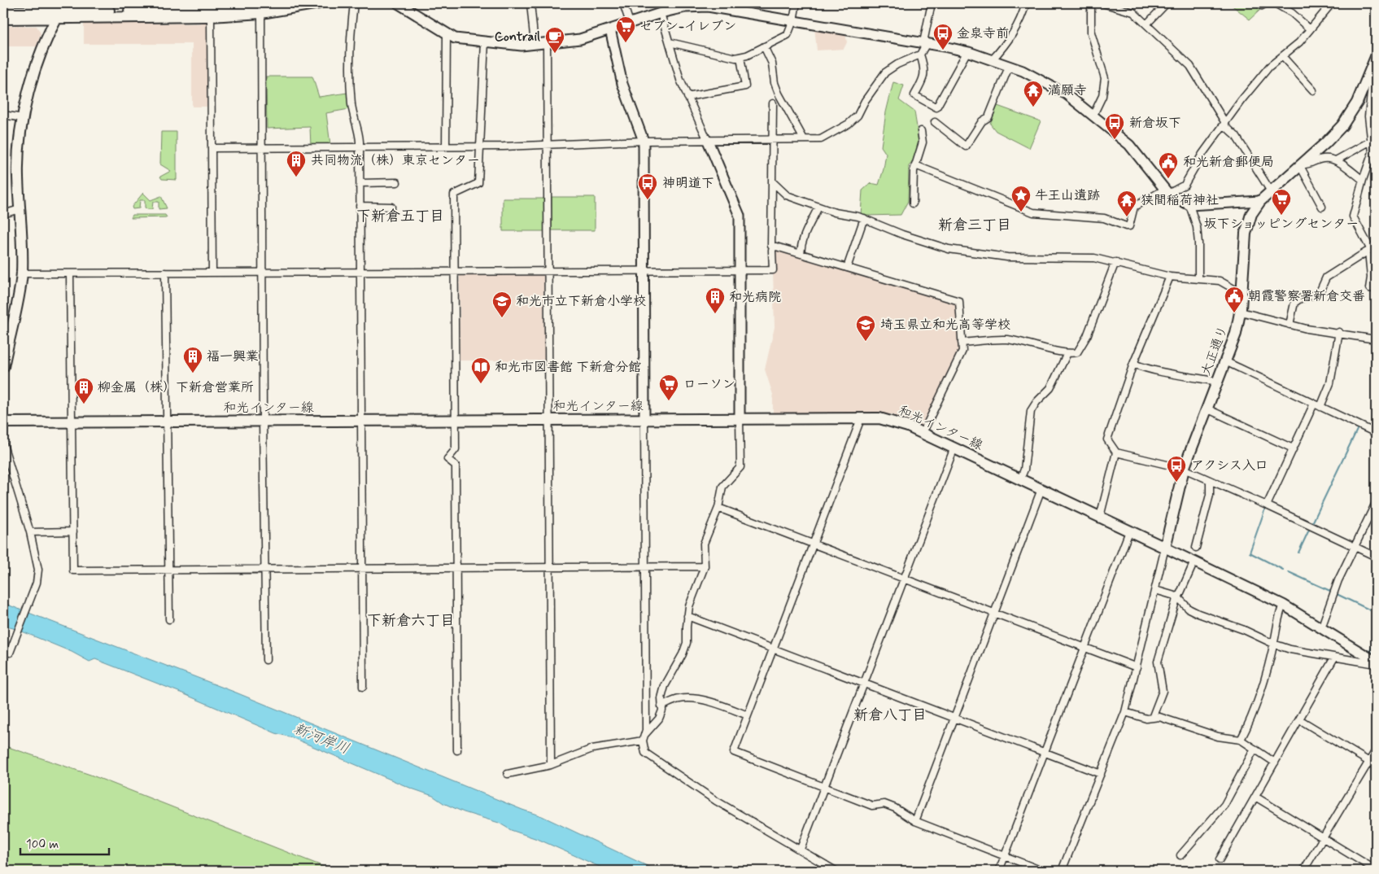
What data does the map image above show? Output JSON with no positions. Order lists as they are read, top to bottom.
{
  "streets": {
    "main road": ["大正通り", "和光インター線"]
  },
  "crossings": [
    ["大正通り", "和光インター線"]
  ],
  "districts": [
    "下新倉五丁目",
    "新倉三丁目",
    "下新倉六丁目",
    "新倉八丁目"
  ],
  "water": ["新河岸川"],
  "places": {
    "supermarket": ["セブン-イレブン", "坂下ショッピングセンター", "ローソン"],
    "bus stop": [
      "金泉寺前",
      "新倉坂下",
      "神明道下",
      "アクシス入口"
    ],
    "cafe": ["Contrail"],
    "temple": ["満願寺", "狭間稲荷神社"],
    "building": [
      "共同物流（株）東京センター",
      "和光病院",
      "福一興業",
      "柳金属（株）下新倉営業所"
    ],
    "public building": ["和光新倉郵便局", "朝霞警察署新倉交番"],
    "place": ["牛王山遺跡"],
    "school or university": ["和光市立下新倉小学校", "埼玉県立和光高等学校"],
    "library": ["和光市図書館 下新倉分館"]
  },
  "scale_bar": "100 m"
}
